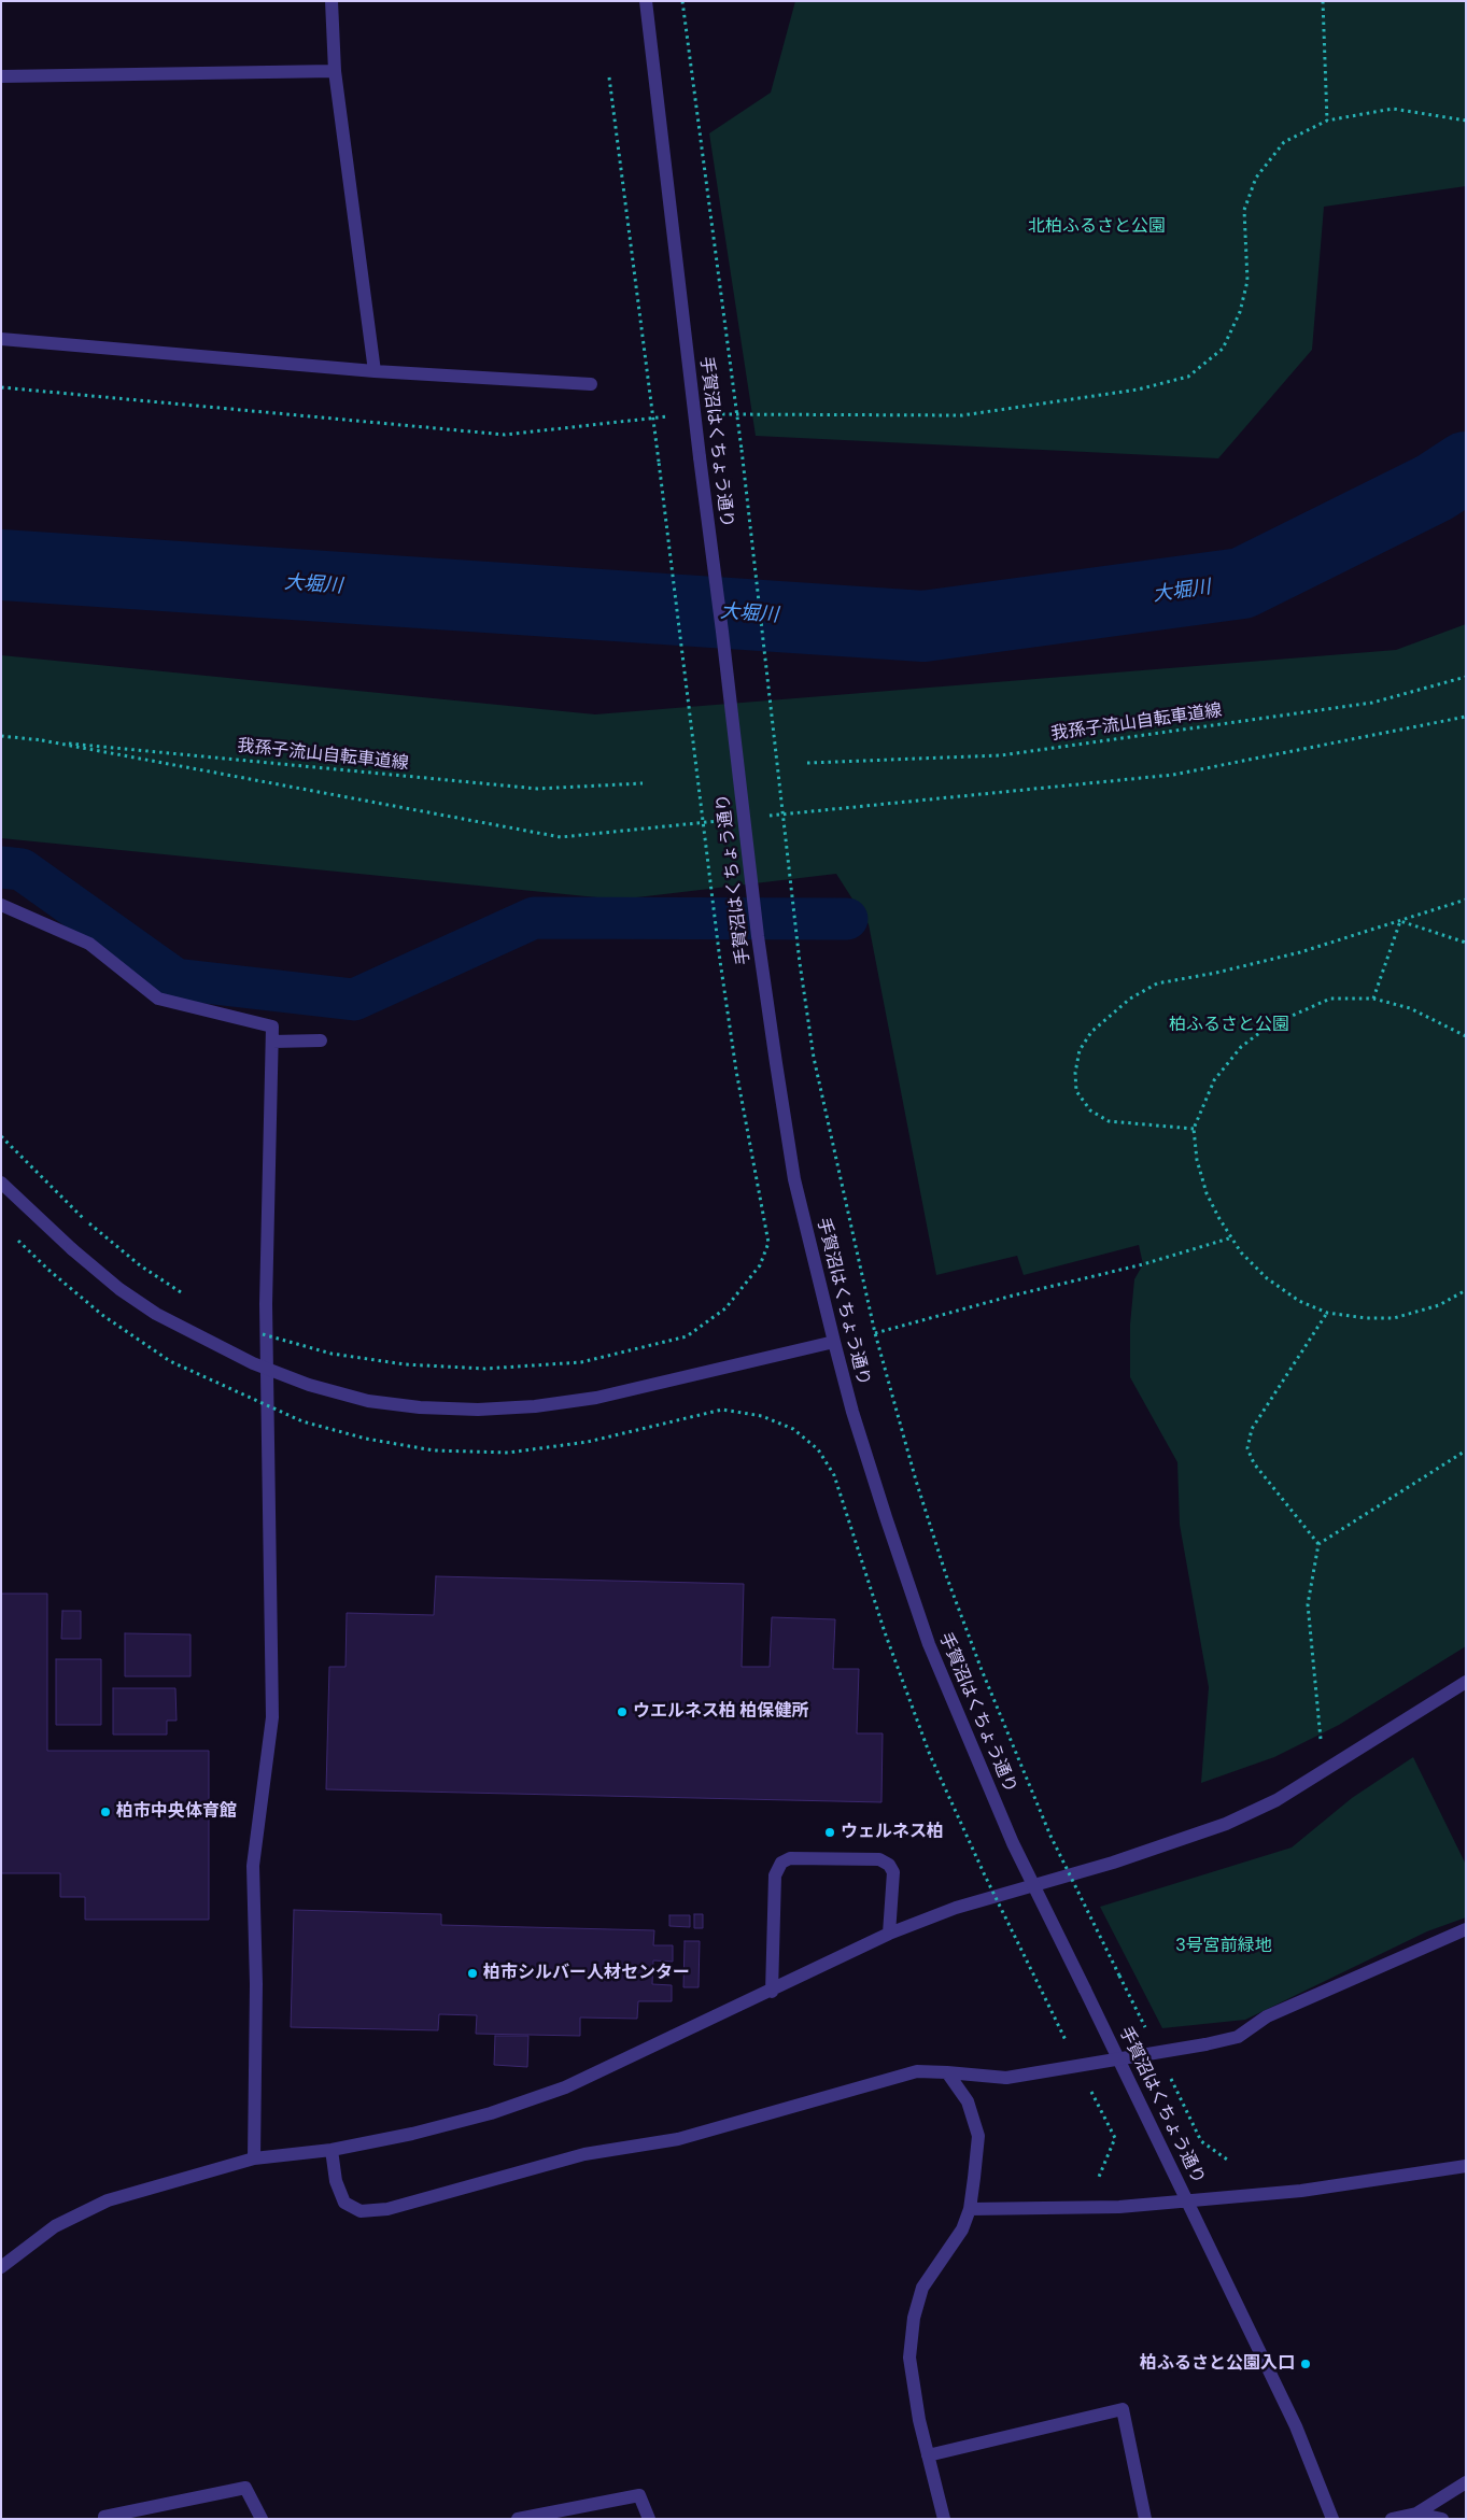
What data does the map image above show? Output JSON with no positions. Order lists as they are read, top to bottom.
{
  "streets": {
    "street": ["手賀沼はくちょう通り"],
    "path": ["我孫子流山自転車道線"]
  },
  "water": ["大堀川"],
  "parks": ["北柏ふるさと公園", "柏ふるさと公園", "3号宮前緑地"],
  "places": [
    "ウエルネス柏 柏保健所",
    "柏市中央体育館",
    "ウェルネス柏",
    "柏市シルバー人材センター",
    "柏ふるさと公園入口"
  ]
}
